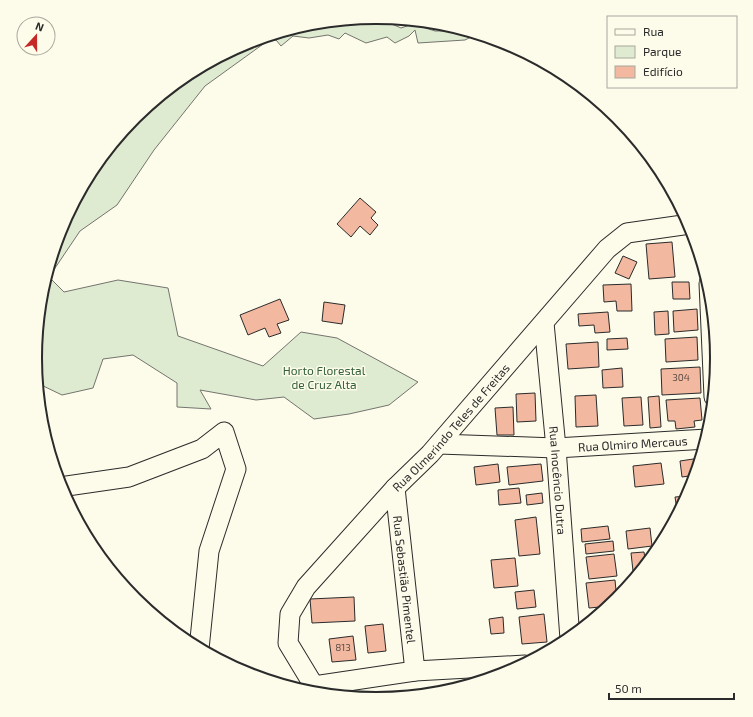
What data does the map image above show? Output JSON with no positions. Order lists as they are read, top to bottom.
{
  "streets": {
    "street": [
      "Rua Olmerindo Teles de Freitas",
      "Rua Olmiro Mercaus",
      "Rua Inocêncio Dutra",
      "Rua Sebastião Pimentel"
    ]
  },
  "crossings": [
    ["Rua Olmerindo Teles de Freitas", "Rua Olmiro Mercaus"],
    ["Rua Olmerindo Teles de Freitas", "Rua Inocêncio Dutra"],
    ["Rua Olmerindo Teles de Freitas", "Rua Sebastião Pimentel"],
    ["Rua Olmiro Mercaus", "Rua Inocêncio Dutra"]
  ],
  "parks": ["Horto Florestal de Cruz Alta"],
  "house_numbers": ["304", "813"],
  "legend": ["Rua", "Parque", "Edifício"],
  "scale_bar": "50 m",
  "north": "top"
}
